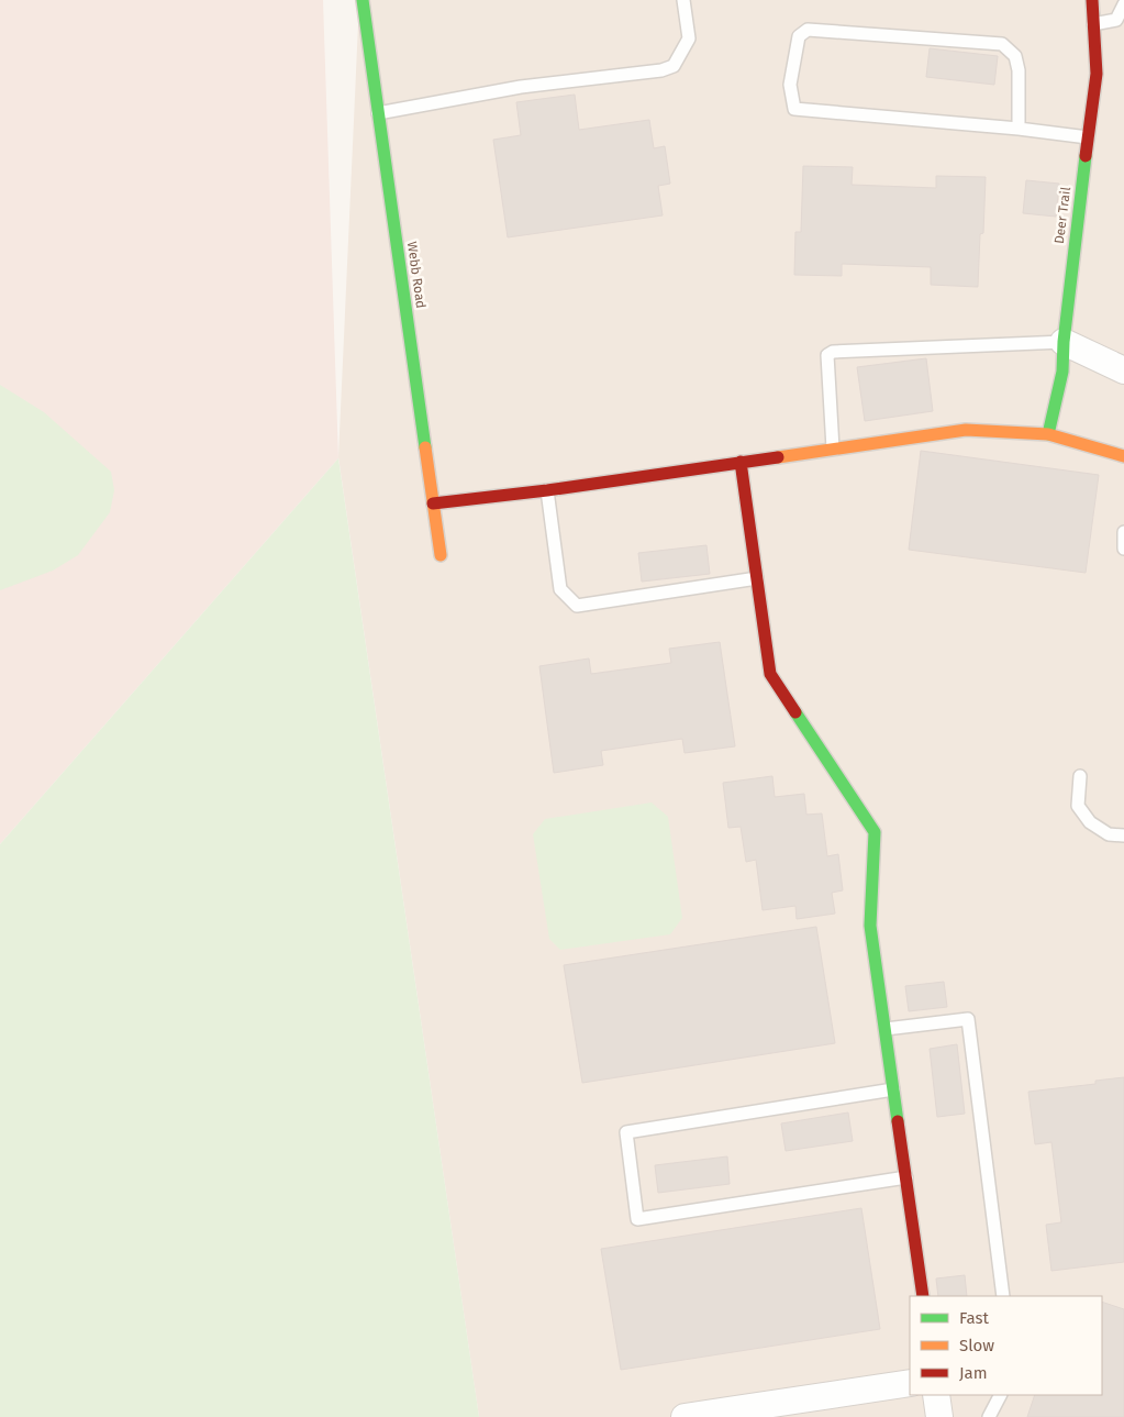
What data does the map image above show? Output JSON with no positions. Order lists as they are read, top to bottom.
{
  "streets": {
    "street": ["Deer Trail", "Webb Road"]
  },
  "legend": ["Fast", "Slow", "Jam"]
}
